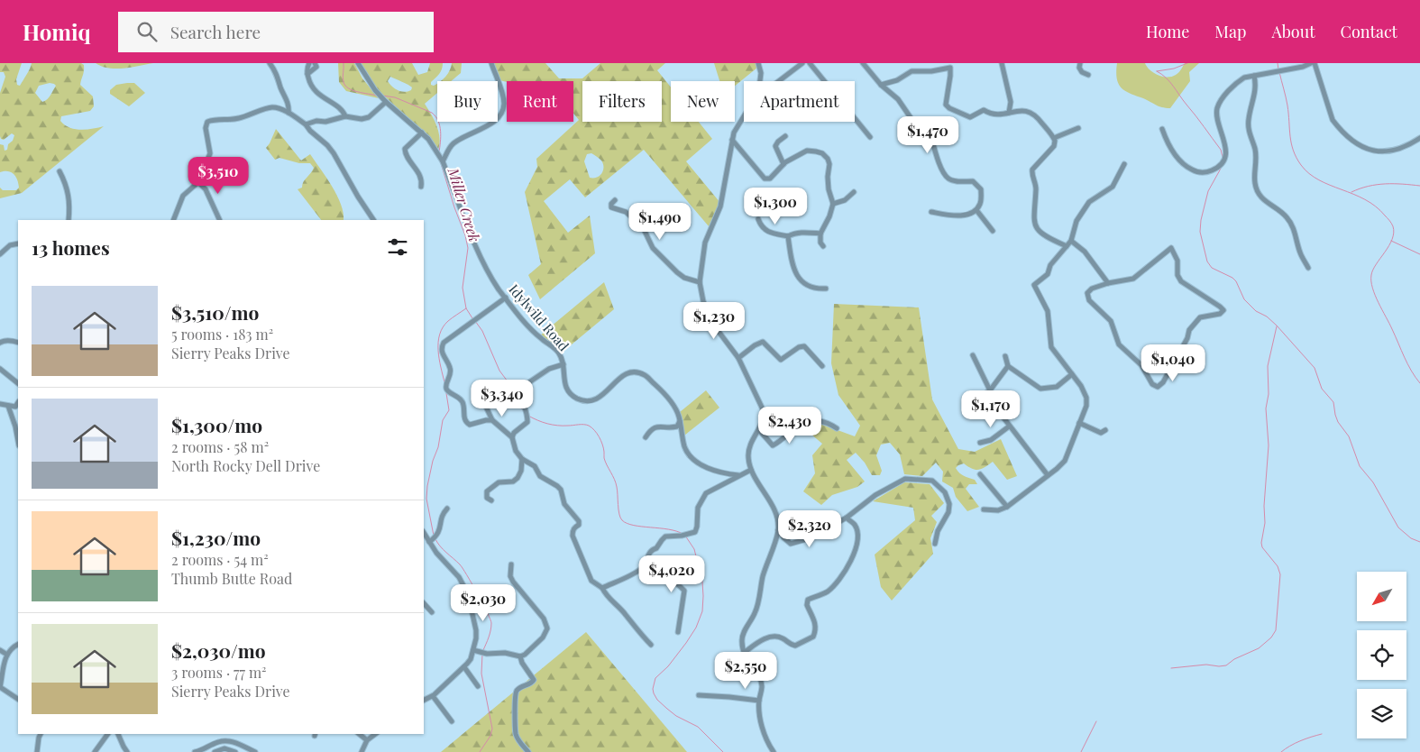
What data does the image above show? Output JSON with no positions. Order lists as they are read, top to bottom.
{
  "streets": {
    "street": ["Idylwild Road"]
  },
  "water": ["Miller Creek"],
  "north": "bottom left",
  "page": {
    "header": "Homiq",
    "search": "Search here",
    "nav": [
      "Home",
      "Map",
      "About",
      "Contact"
    ],
    "chip": [
      "Buy",
      "Rent",
      "Filters",
      "New",
      "Apartment"
    ],
    "price": [
      "$1,470",
      "$3,510",
      "$1,300",
      "$1,490",
      "$1,230",
      "$1,040",
      "$3,340",
      "$1,170",
      "$2,430",
      "$2,320",
      "$4,020",
      "$2,030",
      "$2,550"
    ],
    "heading": "13 homes",
    "list": [
      {
        "name": "$3,510/mo",
        "note": "5 rooms · 183 m² · Sierry Peaks Drive"
      },
      {
        "name": "$1,300/mo",
        "note": "2 rooms · 58 m² · North Rocky Dell Drive"
      },
      {
        "name": "$1,230/mo",
        "note": "2 rooms · 54 m² · Thumb Butte Road"
      },
      {
        "name": "$2,030/mo",
        "note": "3 rooms · 77 m² · Sierry Peaks Drive"
      }
    ]
  }
}
